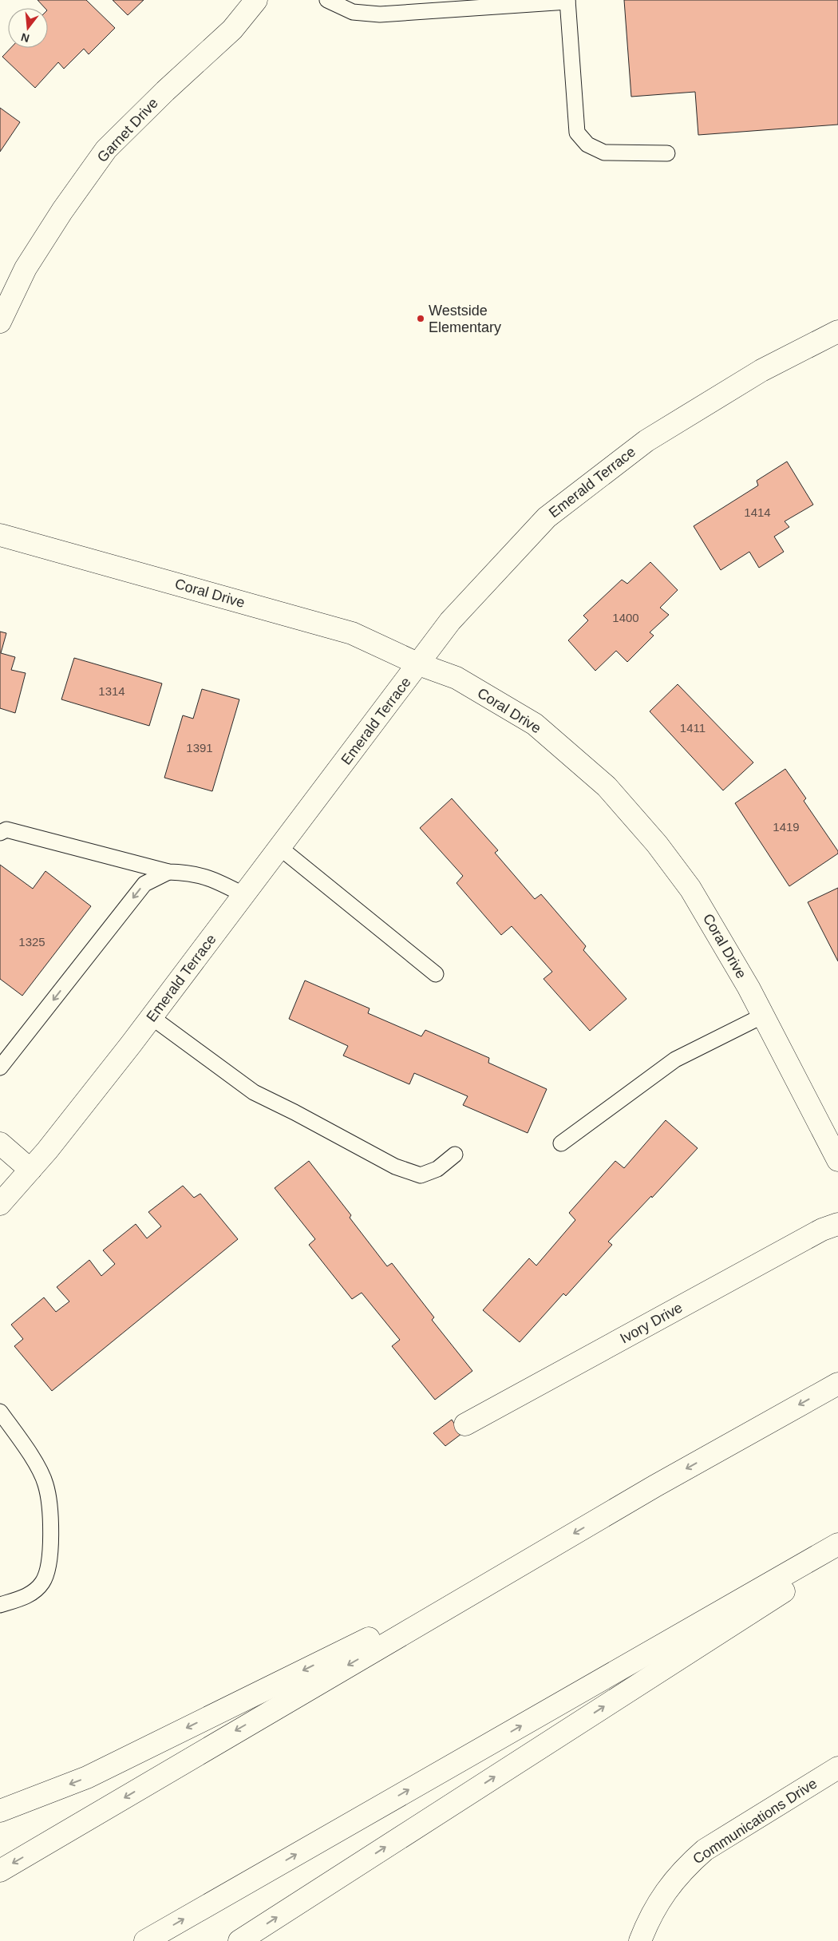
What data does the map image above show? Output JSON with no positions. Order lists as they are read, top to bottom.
{
  "streets": {
    "main road": [
      "Garnet Drive",
      "Emerald Terrace",
      "Coral Drive",
      "Ivory Drive",
      "Communications Drive"
    ]
  },
  "crossings": [
    ["Emerald Terrace", "Coral Drive"]
  ],
  "places": ["Westside Elementary"],
  "house_numbers": [
    "1414",
    "1400",
    "1314",
    "1411",
    "1391",
    "1419",
    "1325"
  ],
  "north": "bottom"
}
